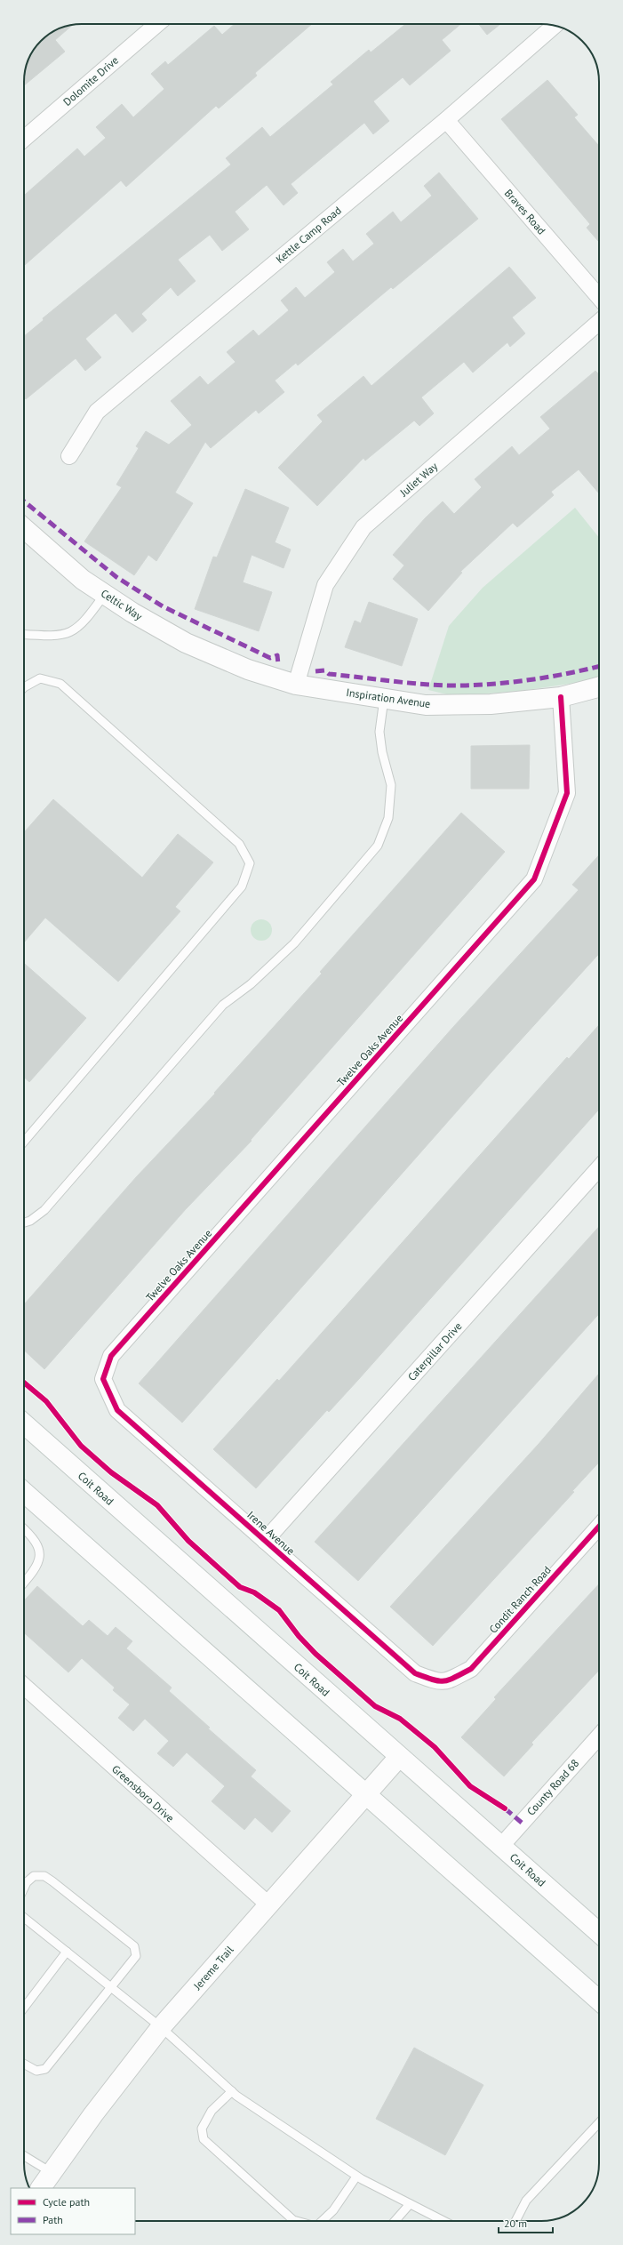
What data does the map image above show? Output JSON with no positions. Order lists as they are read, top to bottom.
{
  "streets": {
    "main road": [
      "Celtic Way",
      "Inspiration Avenue",
      "Coit Road",
      "Jereme Trail"
    ],
    "street": [
      "Dolomite Drive",
      "Braves Road",
      "Kettle Camp Road",
      "Juliet Way",
      "Twelve Oaks Avenue",
      "Caterpillar Drive",
      "Irene Avenue",
      "Condit Ranch Road",
      "County Road 68",
      "Greensboro Drive"
    ]
  },
  "crossings": [
    ["Braves Road", "Kettle Camp Road"],
    ["Juliet Way", "Inspiration Avenue"],
    ["Celtic Way", "Inspiration Avenue"],
    ["Inspiration Avenue", "Twelve Oaks Avenue"],
    ["Twelve Oaks Avenue", "Irene Avenue"],
    ["Caterpillar Drive", "Irene Avenue"],
    ["Coit Road", "County Road 68"],
    ["Coit Road", "Jereme Trail"],
    ["Irene Avenue", "Condit Ranch Road"],
    ["Greensboro Drive", "Jereme Trail"]
  ],
  "legend": ["Cycle path", "Path"],
  "scale_bar": "20 m"
}
